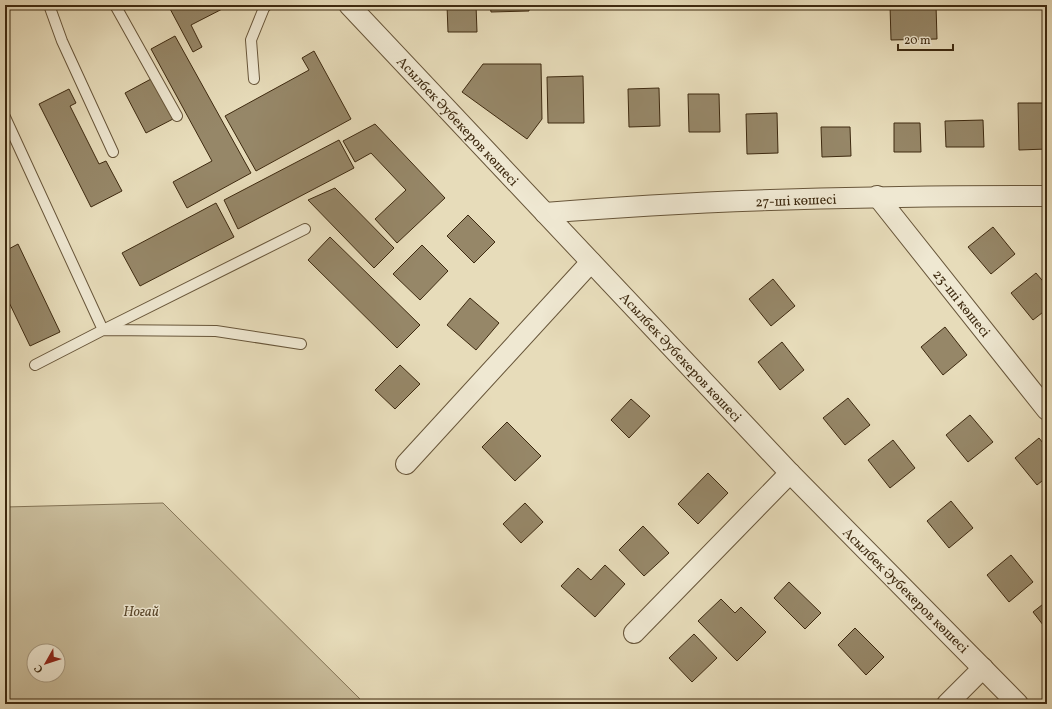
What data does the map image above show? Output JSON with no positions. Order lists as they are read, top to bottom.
{
  "streets": {
    "street": ["Асылбек Әубекеров көшесі", "27-ші көшесі", "23-ші көшесі"]
  },
  "crossings": [
    ["Асылбек Әубекеров көшесі", "27-ші көшесі"],
    ["27-ші көшесі", "23-ші көшесі"]
  ],
  "parks": ["Ноғай"],
  "scale_bar": "20 m",
  "north": "bottom left"
}
